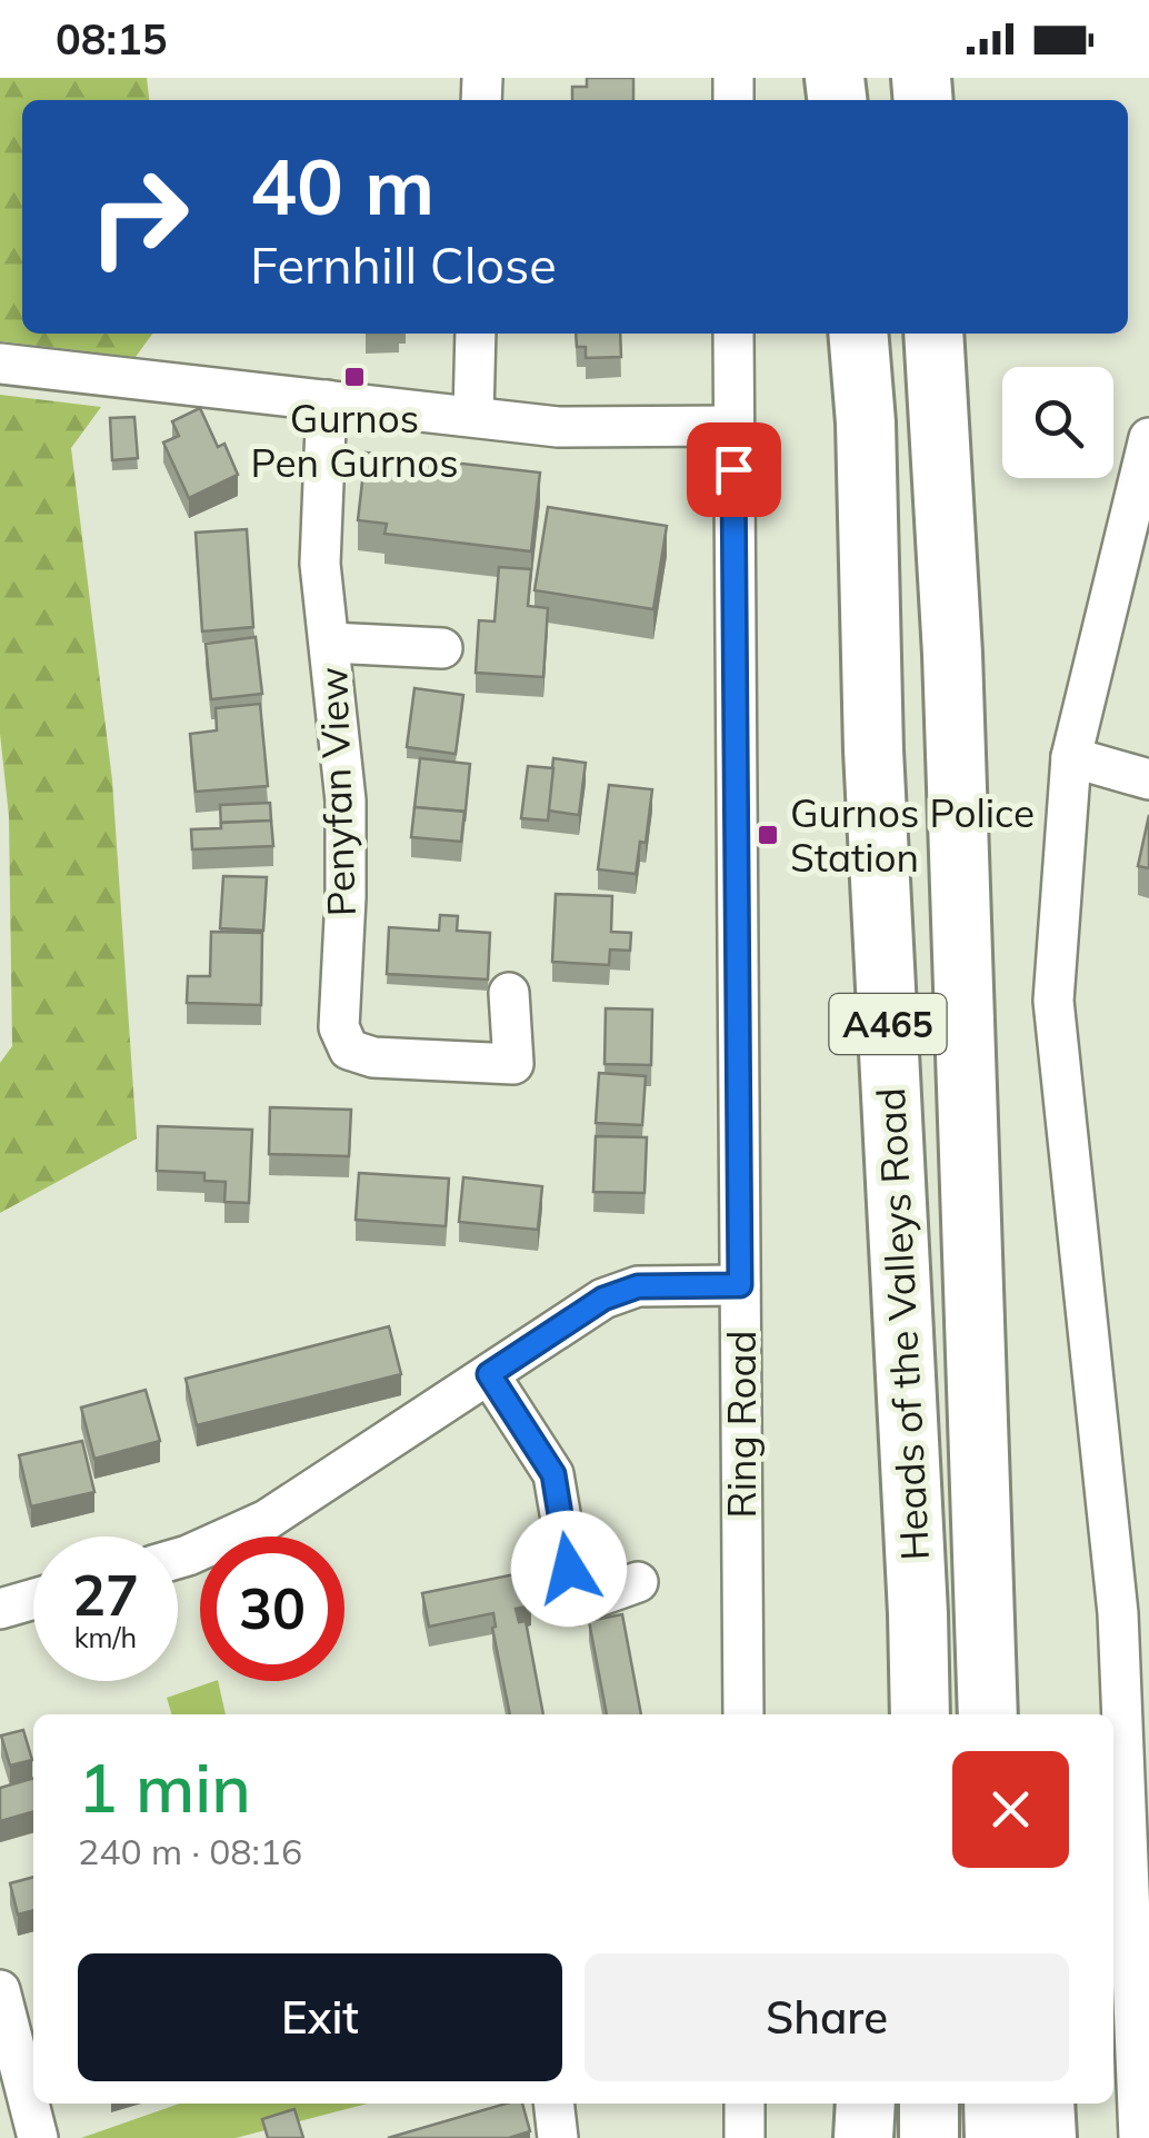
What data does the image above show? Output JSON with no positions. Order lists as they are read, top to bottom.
{
  "streets": {
    "highway": ["A465", "Heads of the Valleys Road"],
    "street": ["Penyfan View", "Ring Road"]
  },
  "places": {
    "transit": ["Gurnos Pen Gurnos", "Gurnos Police Station"]
  },
  "page": {
    "status": "08:15",
    "turn": ["40 m", "Fernhill Close"],
    "speed": "27 km/h",
    "limit": "30",
    "heading": ["1 min", "240 m · 08:16"],
    "buttons": ["Exit", "Share"]
  }
}
